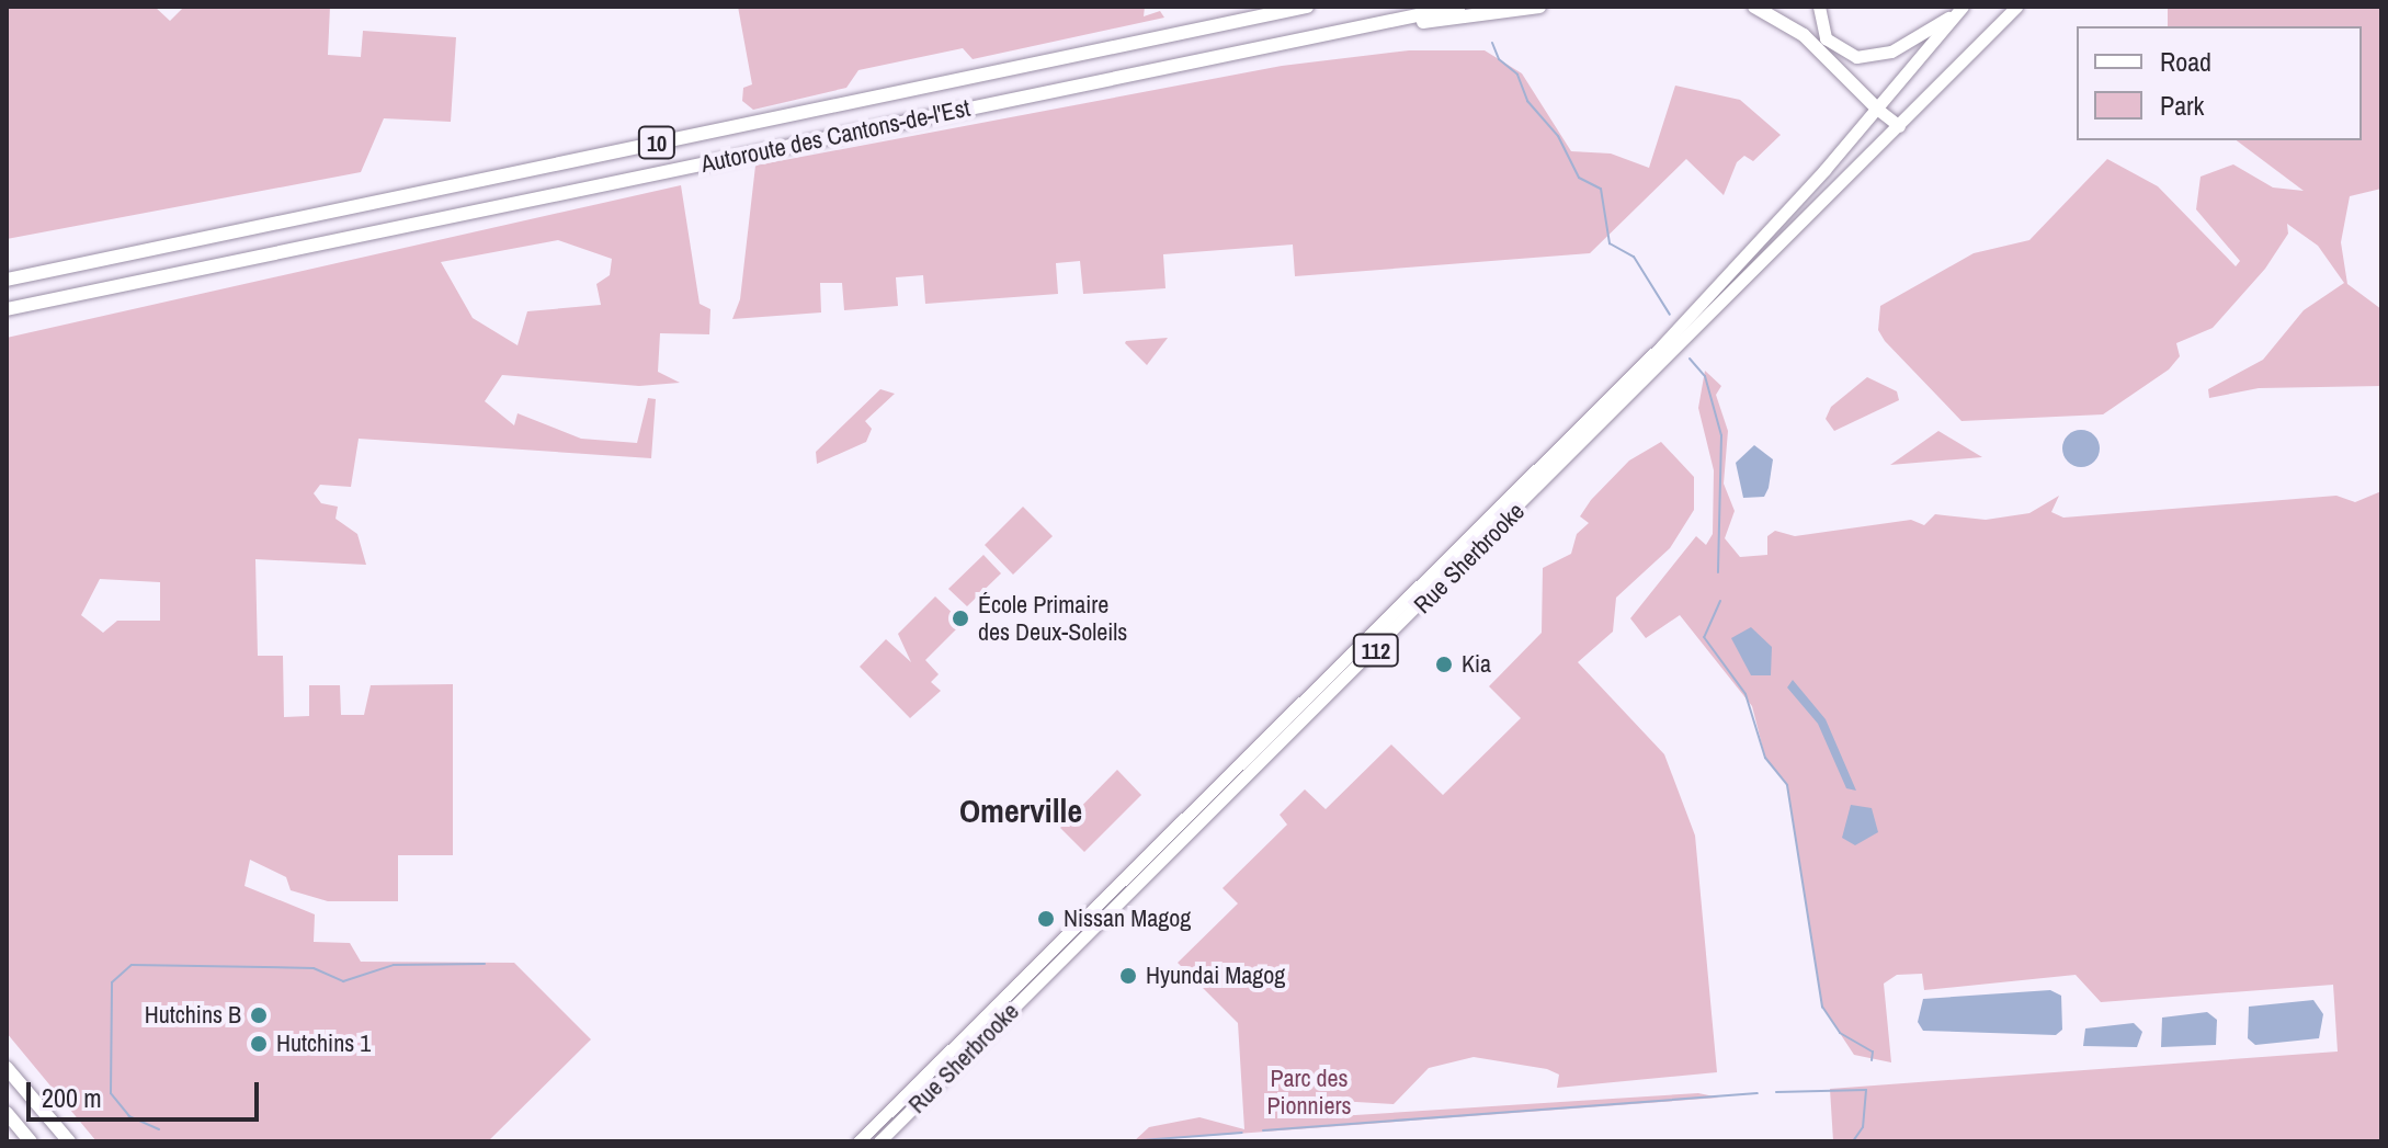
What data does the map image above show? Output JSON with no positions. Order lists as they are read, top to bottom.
{
  "streets": {
    "highway": ["Autoroute des Cantons-de-l'Est", "10"],
    "main road": ["Rue Sherbrooke", "112"]
  },
  "districts": ["Omerville"],
  "parks": ["Parc des Pionniers"],
  "places": [
    "École Primaire des Deux-Soleils",
    "Kia",
    "Nissan Magog",
    "Hyundai Magog",
    "Hutchins B",
    "Hutchins 1"
  ],
  "legend": ["Road", "Park"],
  "scale_bar": "200 m"
}
